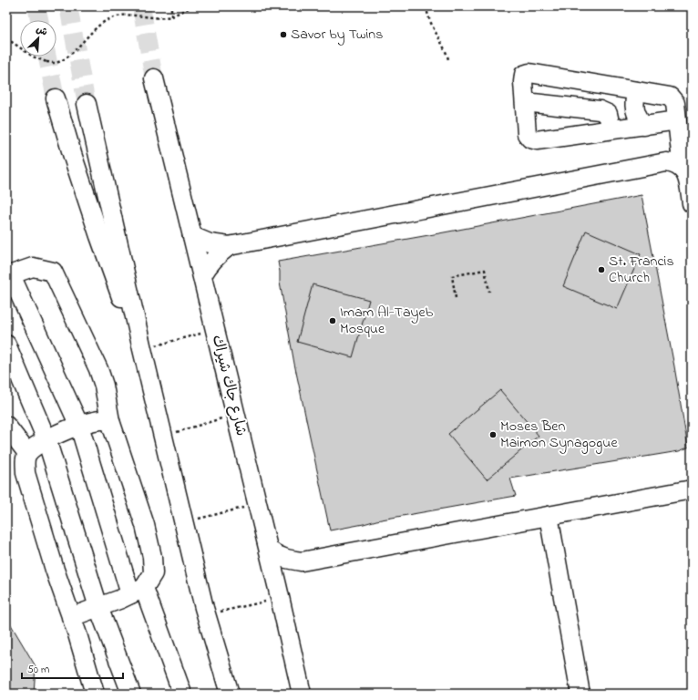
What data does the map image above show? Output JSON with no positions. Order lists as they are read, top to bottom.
{
  "streets": {
    "street": ["شارع جاك شيراك"]
  },
  "places": [
    "Savor by Twins",
    "St. Francis Church",
    "Imam Al-Tayeb Mosque",
    "Moses Ben Maimon Synagogue"
  ],
  "scale_bar": "50 m",
  "north": "top right"
}
